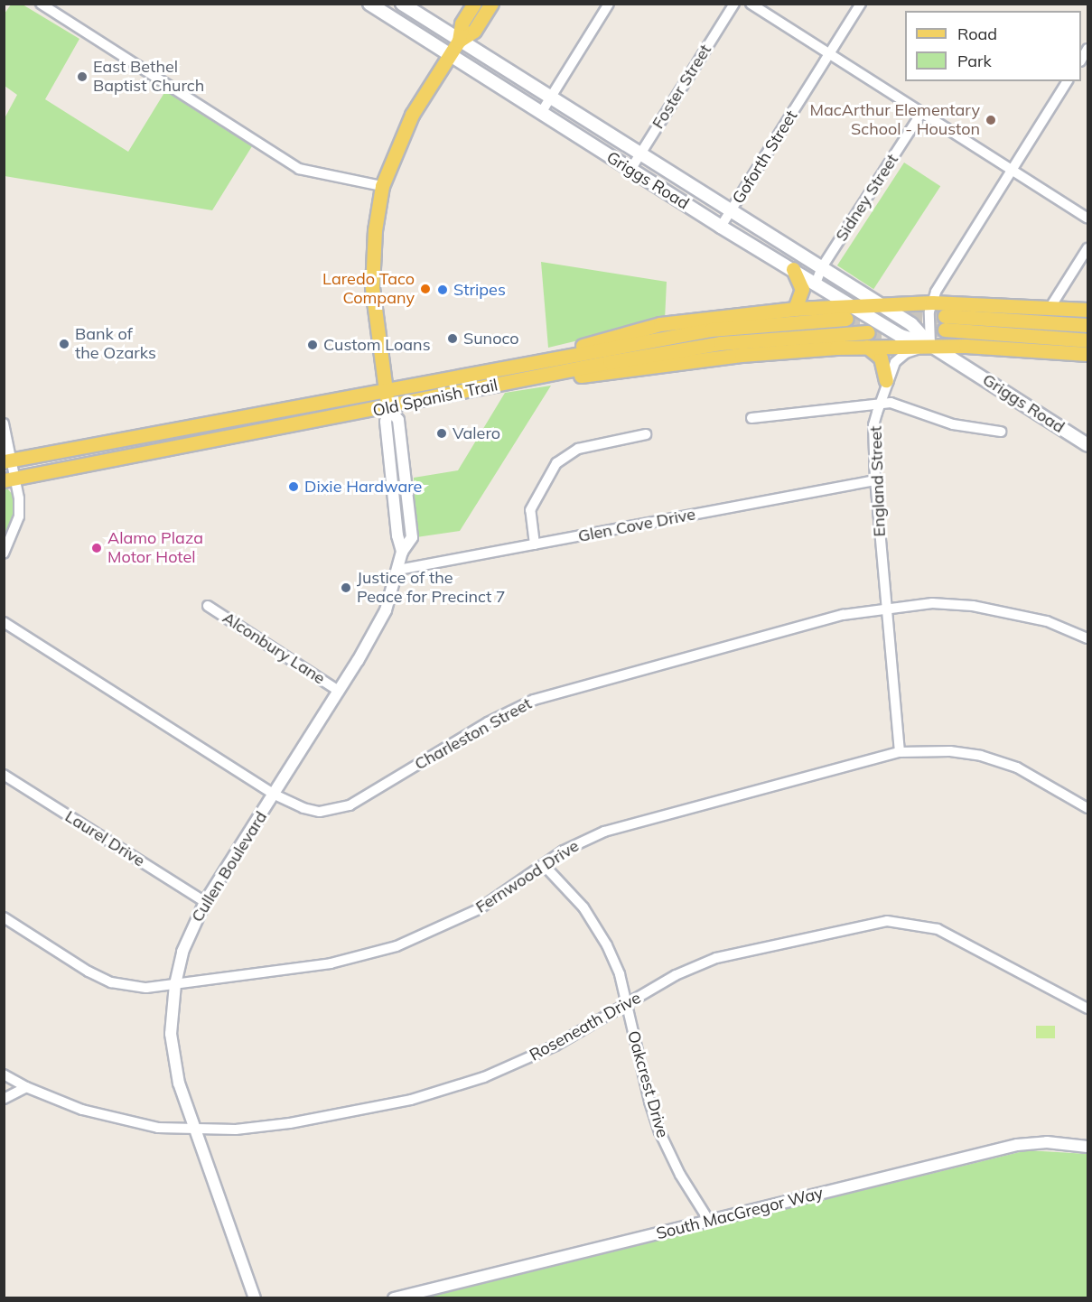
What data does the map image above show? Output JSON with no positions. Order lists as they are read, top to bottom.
{
  "streets": {
    "main road": ["Griggs Road", "Old Spanish Trail", "Cullen Boulevard"],
    "street": [
      "Foster Street",
      "Goforth Street",
      "Sidney Street",
      "England Street",
      "Glen Cove Drive",
      "Alconbury Lane",
      "Charleston Street",
      "Laurel Drive",
      "Fernwood Drive",
      "Roseneath Drive",
      "Oakcrest Drive",
      "South MacGregor Way"
    ]
  },
  "crossings": [
    ["Foster Street", "Griggs Road"],
    ["Goforth Street", "Griggs Road"],
    ["Griggs Road", "Sidney Street"],
    ["Griggs Road", "Old Spanish Trail"],
    ["Griggs Road", "England Street"],
    ["Griggs Road", "Cullen Boulevard"],
    ["Old Spanish Trail", "Cullen Boulevard"],
    ["England Street", "Glen Cove Drive"],
    ["England Street", "Charleston Street"],
    ["England Street", "Fernwood Drive"],
    ["Glen Cove Drive", "Cullen Boulevard"],
    ["Alconbury Lane", "Cullen Boulevard"],
    ["Charleston Street", "Cullen Boulevard"],
    ["Laurel Drive", "Cullen Boulevard"],
    ["Cullen Boulevard", "Fernwood Drive"],
    ["Cullen Boulevard", "Roseneath Drive"],
    ["Fernwood Drive", "Oakcrest Drive"],
    ["Roseneath Drive", "Oakcrest Drive"],
    ["Oakcrest Drive", "South MacGregor Way"]
  ],
  "places": [
    "East Bethel Baptist Church",
    "MacArthur Elementary School - Houston",
    "Laredo Taco Company",
    "Stripes",
    "Sunoco",
    "Bank of the Ozarks",
    "Custom Loans",
    "Valero",
    "Dixie Hardware",
    "Alamo Plaza Motor Hotel",
    "Justice of the Peace for Precinct 7"
  ],
  "legend": ["Road", "Park"]
}
